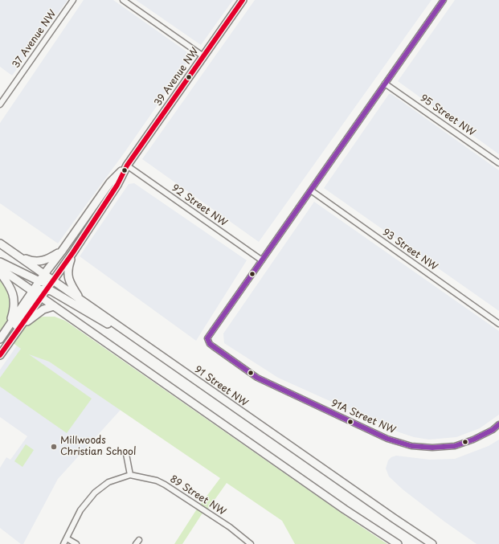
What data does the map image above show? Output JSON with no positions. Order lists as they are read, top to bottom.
{
  "streets": {
    "main road": ["39 Avenue NW", "91 Street NW"],
    "street": [
      "37 Avenue NW",
      "95 Street NW",
      "92 Street NW",
      "93 Street NW",
      "91A Street NW",
      "89 Street NW"
    ]
  },
  "crossings": [
    ["39 Avenue NW", "92 Street NW"],
    ["39 Avenue NW", "91 Street NW"],
    ["92 Street NW", "91A Street NW"]
  ],
  "places": ["Millwoods Christian School"]
}
